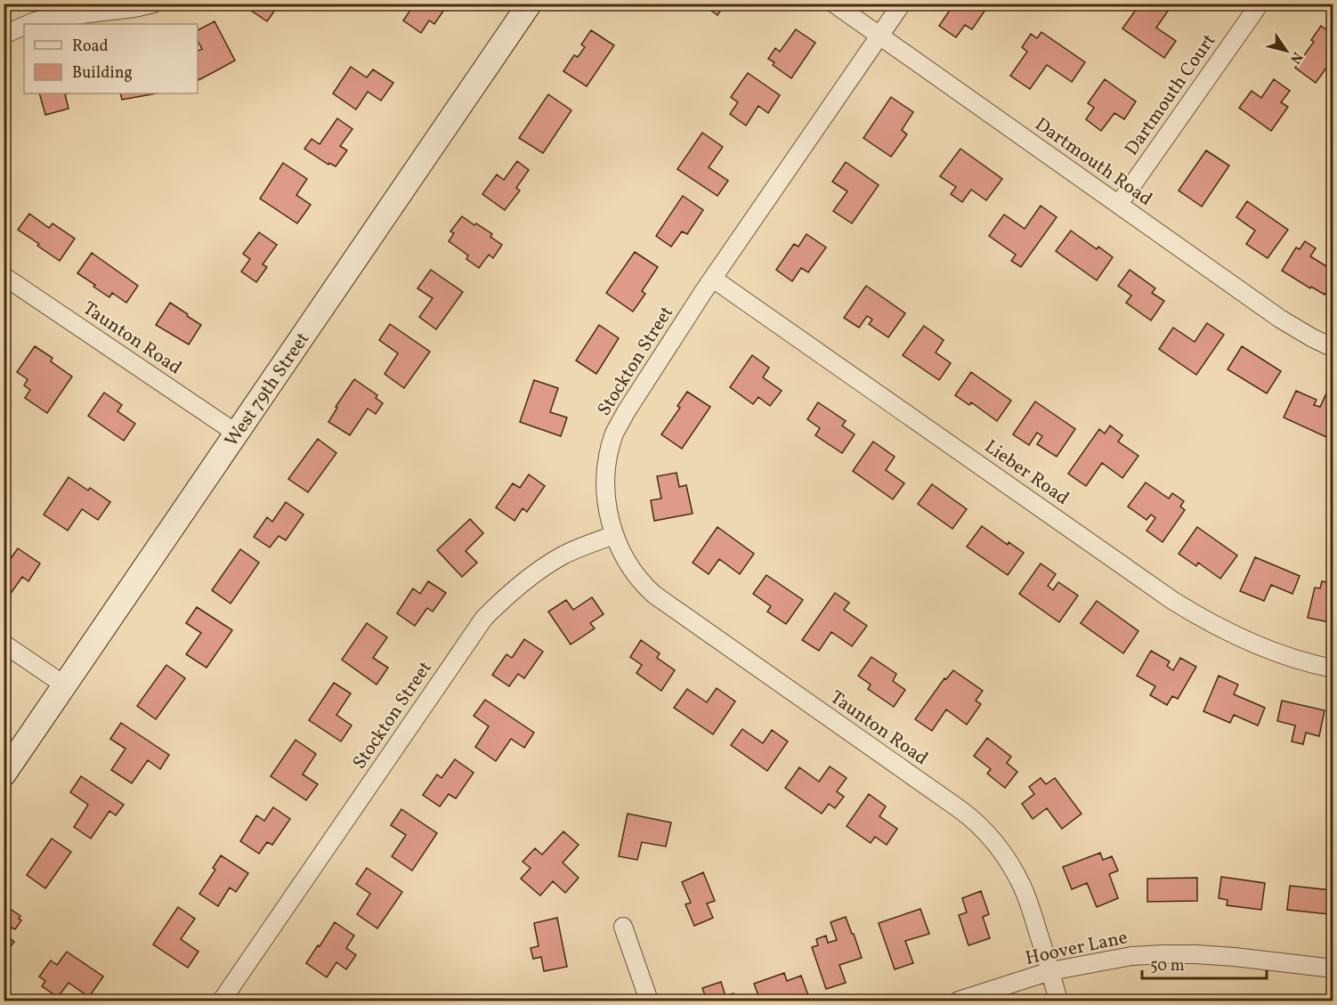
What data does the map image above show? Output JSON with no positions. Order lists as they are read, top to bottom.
{
  "streets": {
    "main road": ["West 79th Street"],
    "street": [
      "Dartmouth Court",
      "Dartmouth Road",
      "Taunton Road",
      "Stockton Street",
      "Lieber Road",
      "Hoover Lane"
    ]
  },
  "crossings": [
    ["Dartmouth Court", "Dartmouth Road"],
    ["Dartmouth Road", "Stockton Street"],
    ["Taunton Road", "Stockton Street"],
    ["Taunton Road", "West 79th Street"],
    ["Taunton Road", "Hoover Lane"],
    ["Stockton Street", "Lieber Road"]
  ],
  "legend": ["Road", "Building"],
  "scale_bar": "50 m",
  "north": "bottom right"
}
